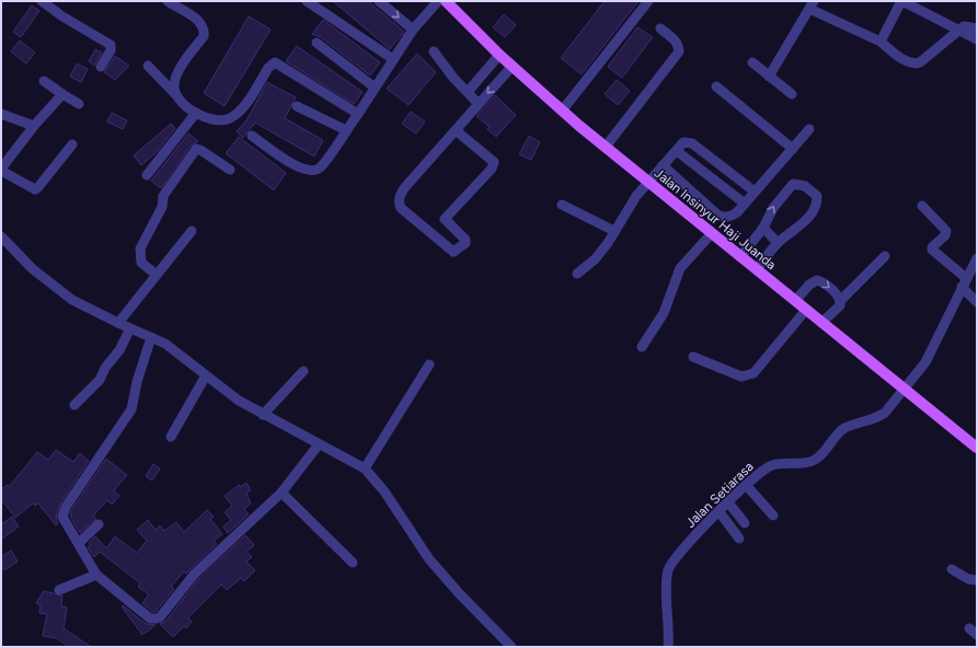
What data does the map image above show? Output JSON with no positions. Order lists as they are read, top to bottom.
{
  "streets": {
    "main road": ["Jalan Insinyur Haji Juanda"],
    "street": ["Jalan Setiarasa"]
  },
  "crossings": [
    ["Jalan Insinyur Haji Juanda", "Jalan Setiarasa"]
  ]
}
